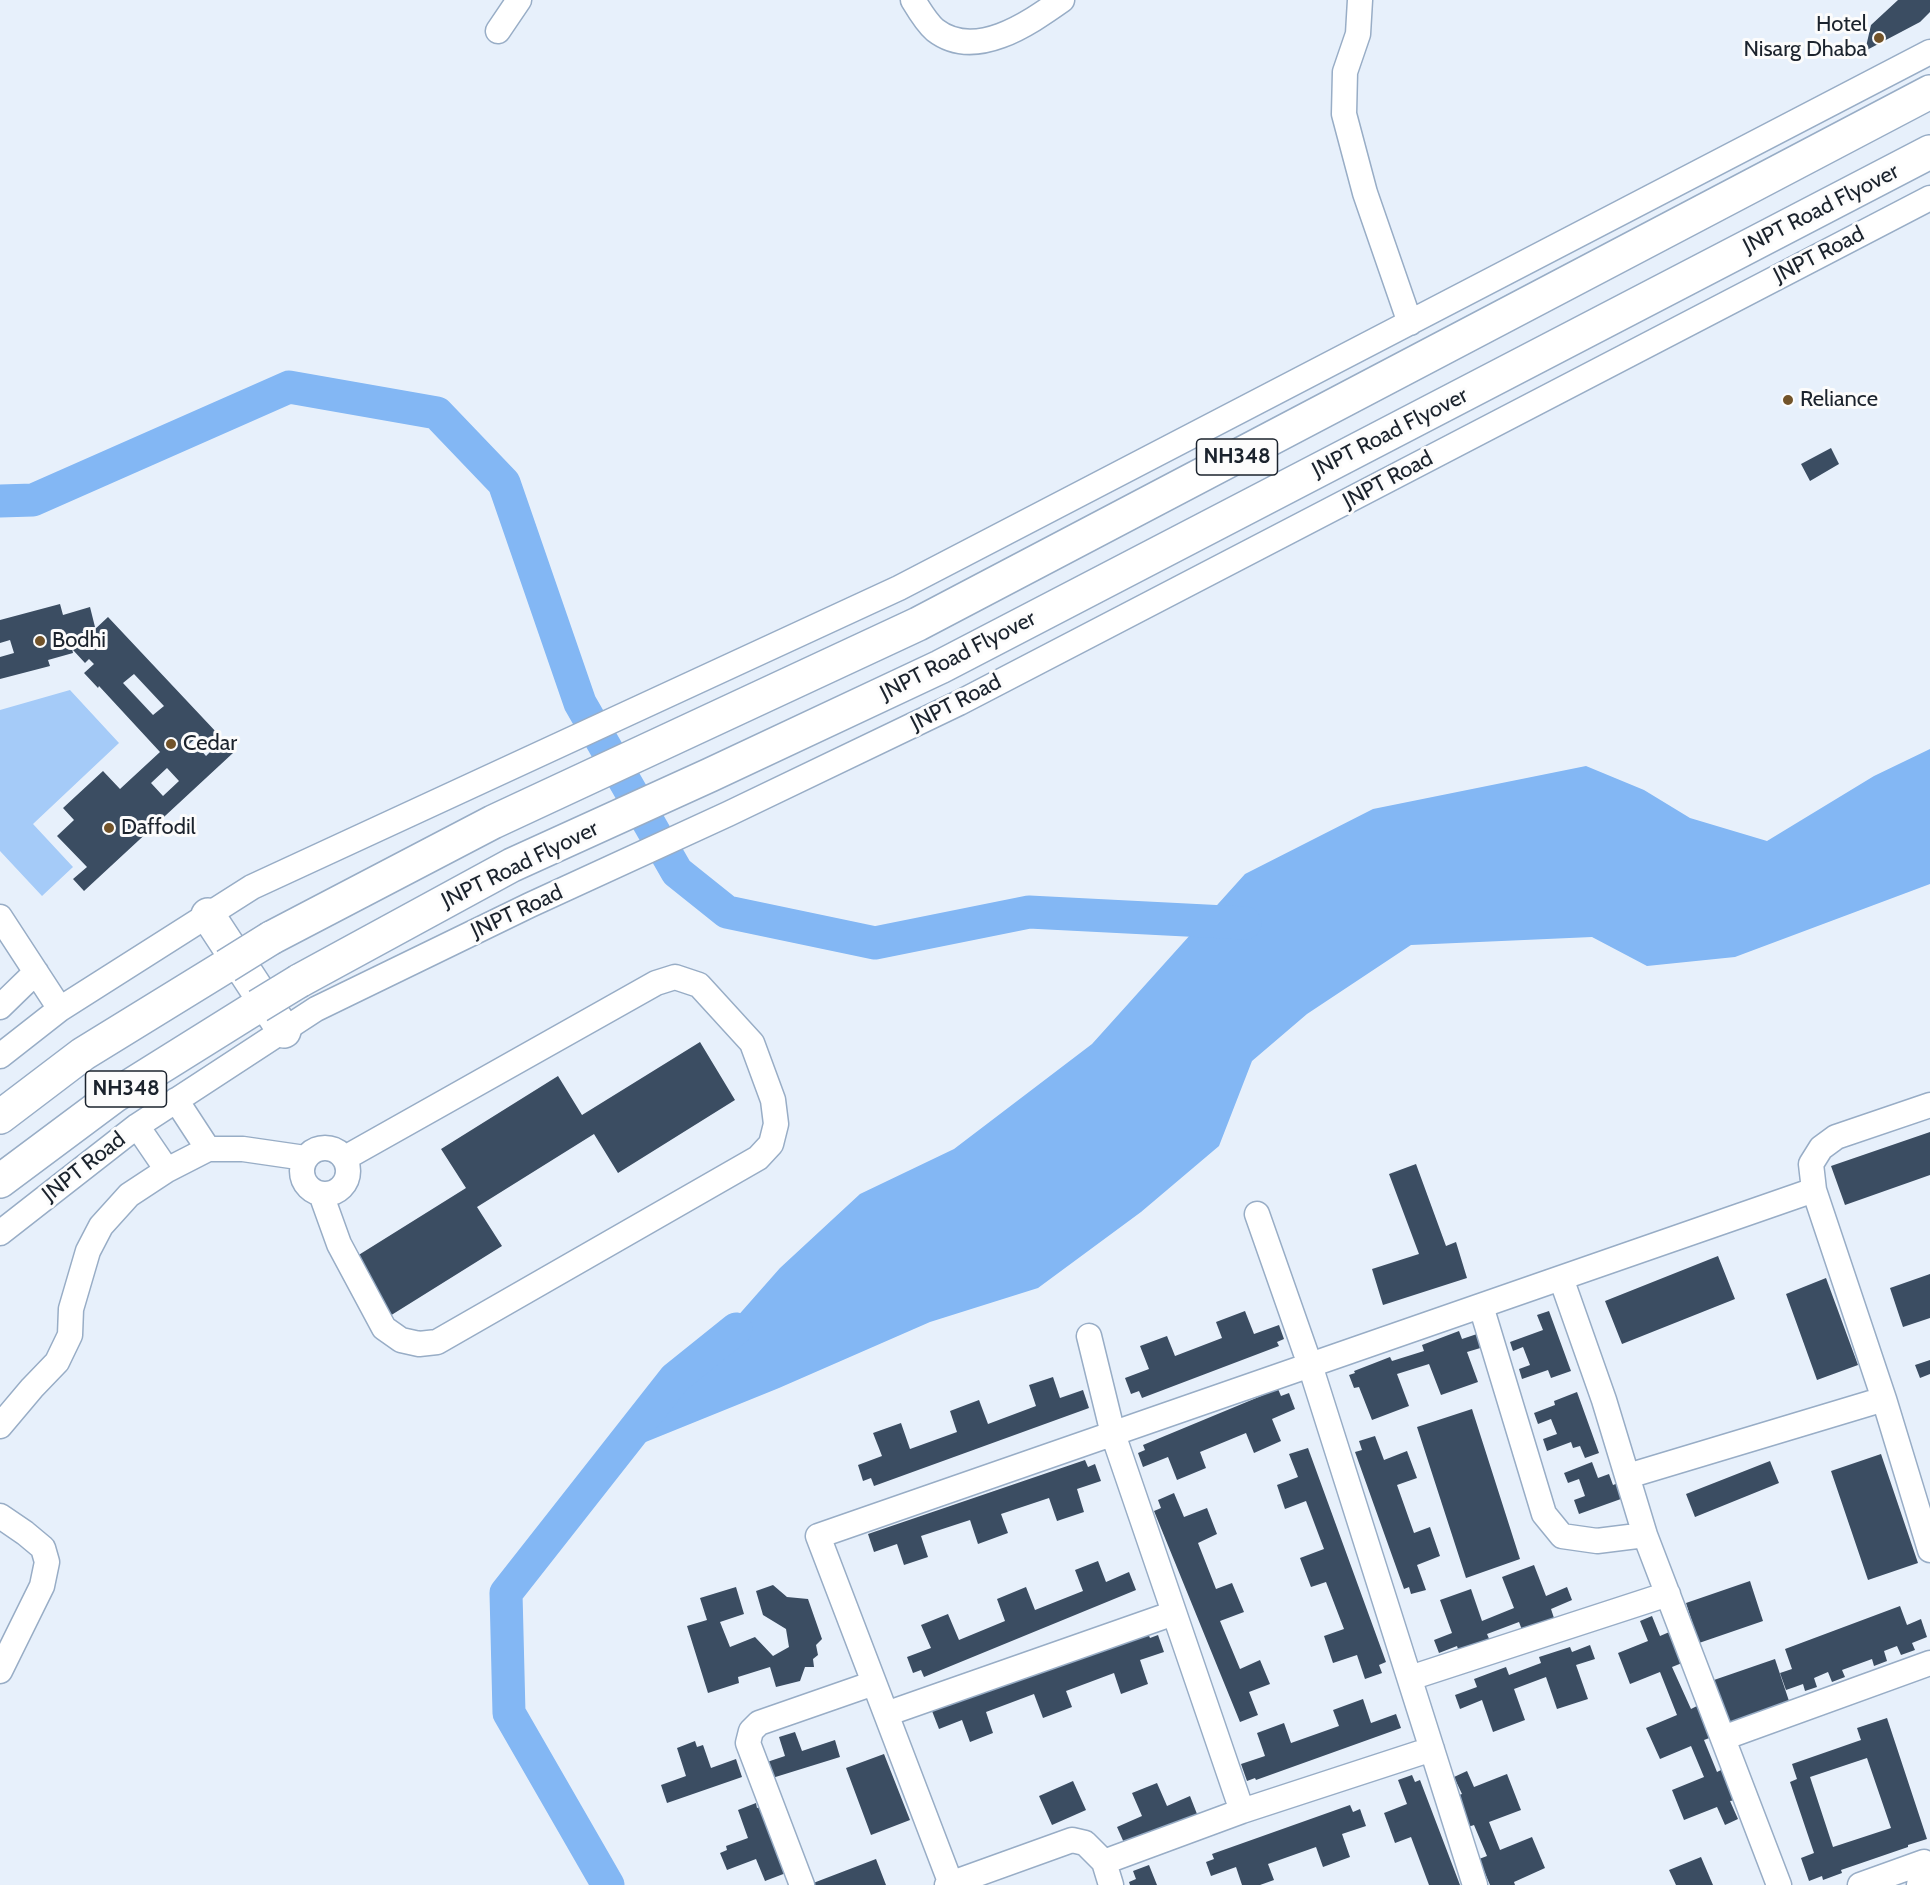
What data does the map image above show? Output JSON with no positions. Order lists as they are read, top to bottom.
{
  "streets": {
    "highway": ["JNPT Road Flyover", "NH348"],
    "street": ["JNPT Road"]
  },
  "places": [
    "Hotel Nisarg Dhaba",
    "Reliance",
    "Bodhi",
    "Cedar",
    "Daffodil"
  ]
}
